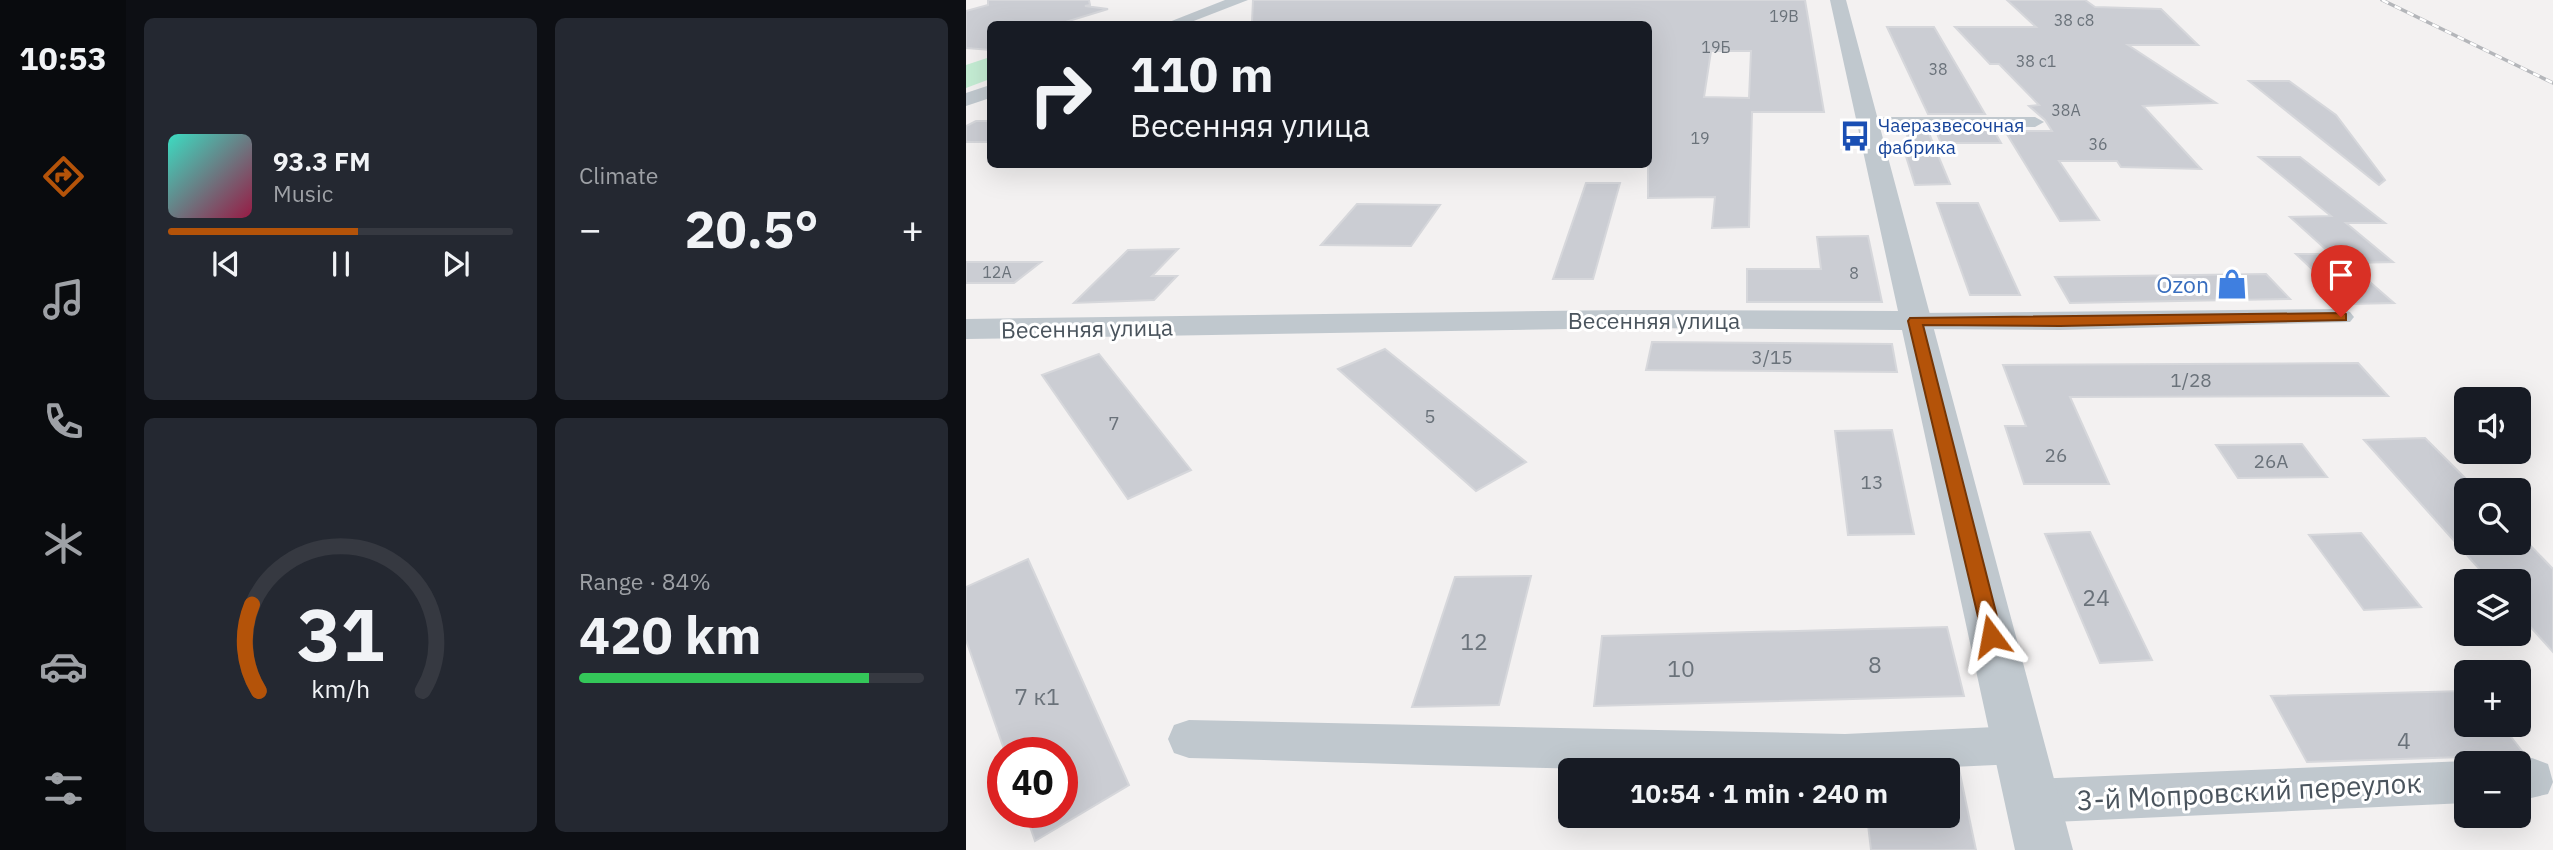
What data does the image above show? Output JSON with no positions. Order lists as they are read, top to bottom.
{
  "streets": {
    "street": ["Весенняя улица", "3-й Мопровский переулок"]
  },
  "places": {
    "bus stop": ["Чаеразвесочная фабрика"],
    "shop": ["Ozon"]
  },
  "house_numbers": [
    "19В",
    "38 с8",
    "19Б",
    "38 с1",
    "38",
    "38А",
    "19",
    "36",
    "12А",
    "8",
    "3/15",
    "1/28",
    "5",
    "7",
    "26",
    "26А",
    "13",
    "24",
    "12",
    "8",
    "10",
    "7 к1",
    "4"
  ],
  "page": {
    "tabs": "10:53",
    "tile": [
      "Climate",
      ["Range · 84%", "420 km"]
    ],
    "turn": ["110 m", "Весенняя улица"],
    "song": ["93.3 FM", "Music"],
    "heat": ["−", "20.5°", "+"],
    "map_buttons": ["+", "−"],
    "limit": "40",
    "trip": "10:54 · 1 min · 240 m",
    "gauge": ["31", "km/h"]
  }
}
